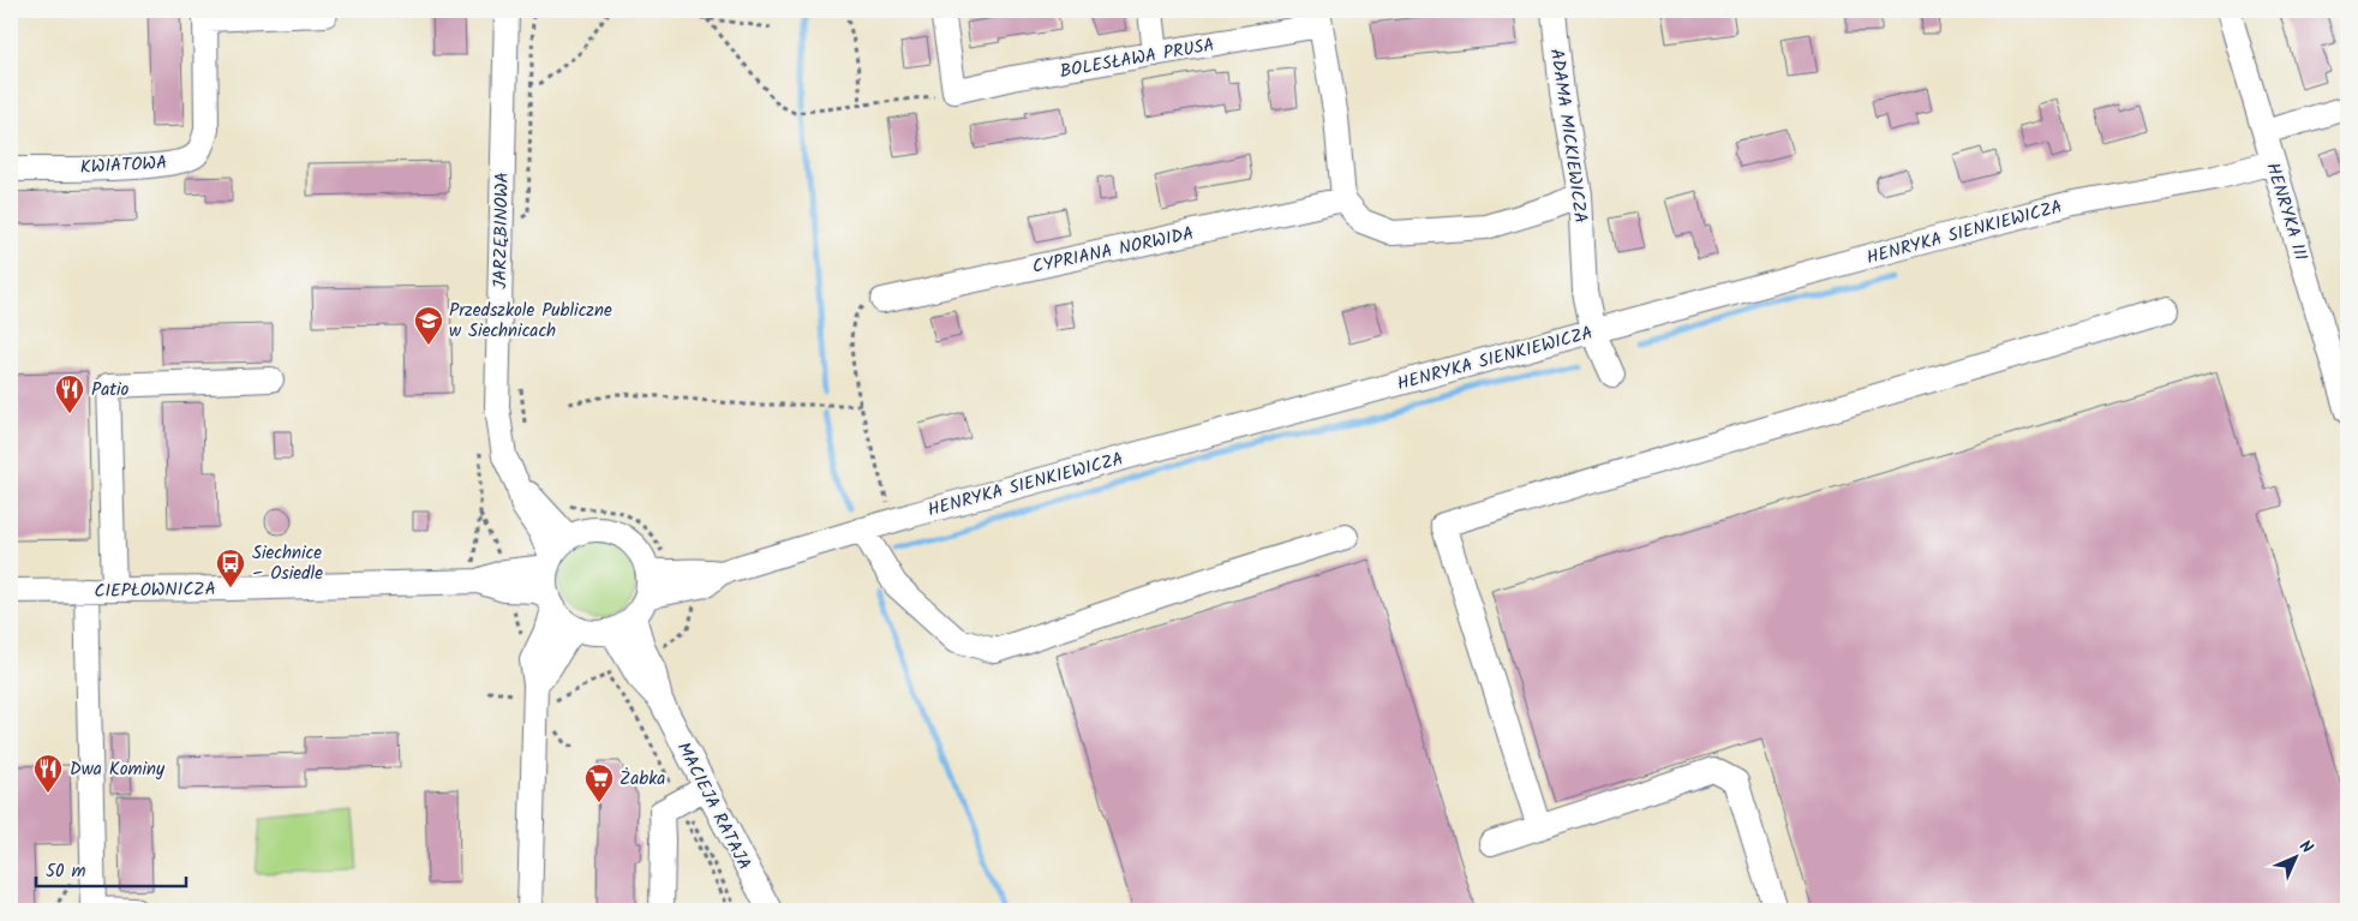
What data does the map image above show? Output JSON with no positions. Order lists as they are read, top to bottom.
{
  "streets": {
    "street": [
      "BOLESŁAWA PRUSA",
      "ADAMA MICKIEWICZA",
      "KWIATOWA",
      "HENRYKA III",
      "JARZĘBINOWA",
      "HENRYKA SIENKIEWICZA",
      "CYPRIANA NORWIDA",
      "CIEPŁOWNICZA",
      "MACIEJA RATAJA"
    ]
  },
  "crossings": [
    ["ADAMA MICKIEWICZA", "HENRYKA SIENKIEWICZA"],
    ["HENRYKA III", "HENRYKA SIENKIEWICZA"],
    ["JARZĘBINOWA", "HENRYKA SIENKIEWICZA"],
    ["JARZĘBINOWA", "CIEPŁOWNICZA"],
    ["JARZĘBINOWA", "MACIEJA RATAJA"],
    ["HENRYKA SIENKIEWICZA", "CIEPŁOWNICZA"],
    ["HENRYKA SIENKIEWICZA", "MACIEJA RATAJA"],
    ["CIEPŁOWNICZA", "MACIEJA RATAJA"]
  ],
  "places": {
    "school or university": ["Przedszkole Publiczne w Siechnicach"],
    "restaurant": ["Patio", "Dwa Kominy"],
    "bus stop": ["Siechnice – Osiedle"],
    "supermarket": ["Żabka"]
  },
  "scale_bar": "50 m",
  "north": "top right"
}
